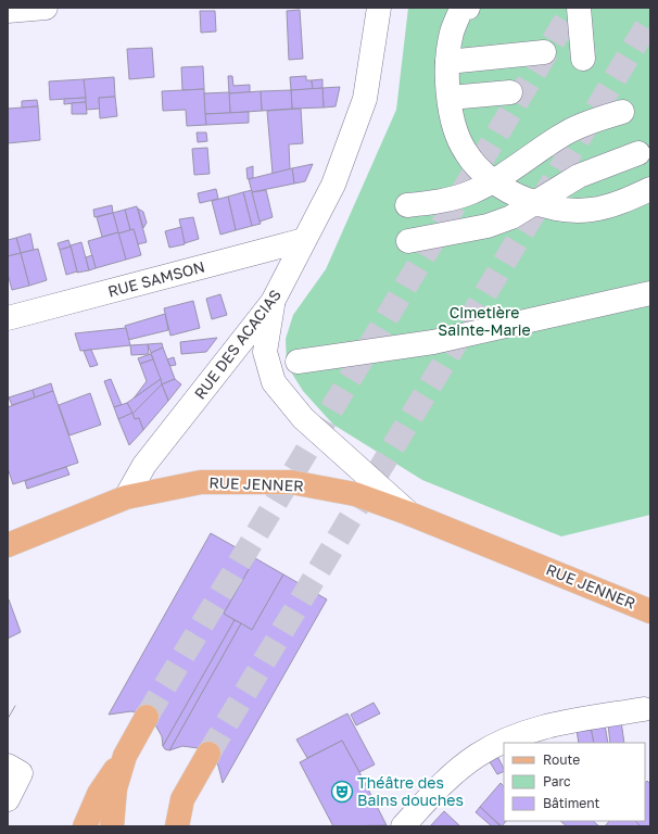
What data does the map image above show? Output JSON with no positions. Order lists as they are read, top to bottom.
{
  "streets": {
    "main road": ["RUE JENNER"],
    "street": ["RUE SAMSON", "RUE DES ACACIAS"]
  },
  "crossings": [
    ["RUE SAMSON", "RUE DES ACACIAS"],
    ["RUE DES ACACIAS", "RUE JENNER"]
  ],
  "parks": ["Cimetière Sainte-Marie"],
  "places": {
    "theatre": ["Théâtre des Bains douches"]
  },
  "legend": ["Route", "Parc", "Bâtiment"]
}
